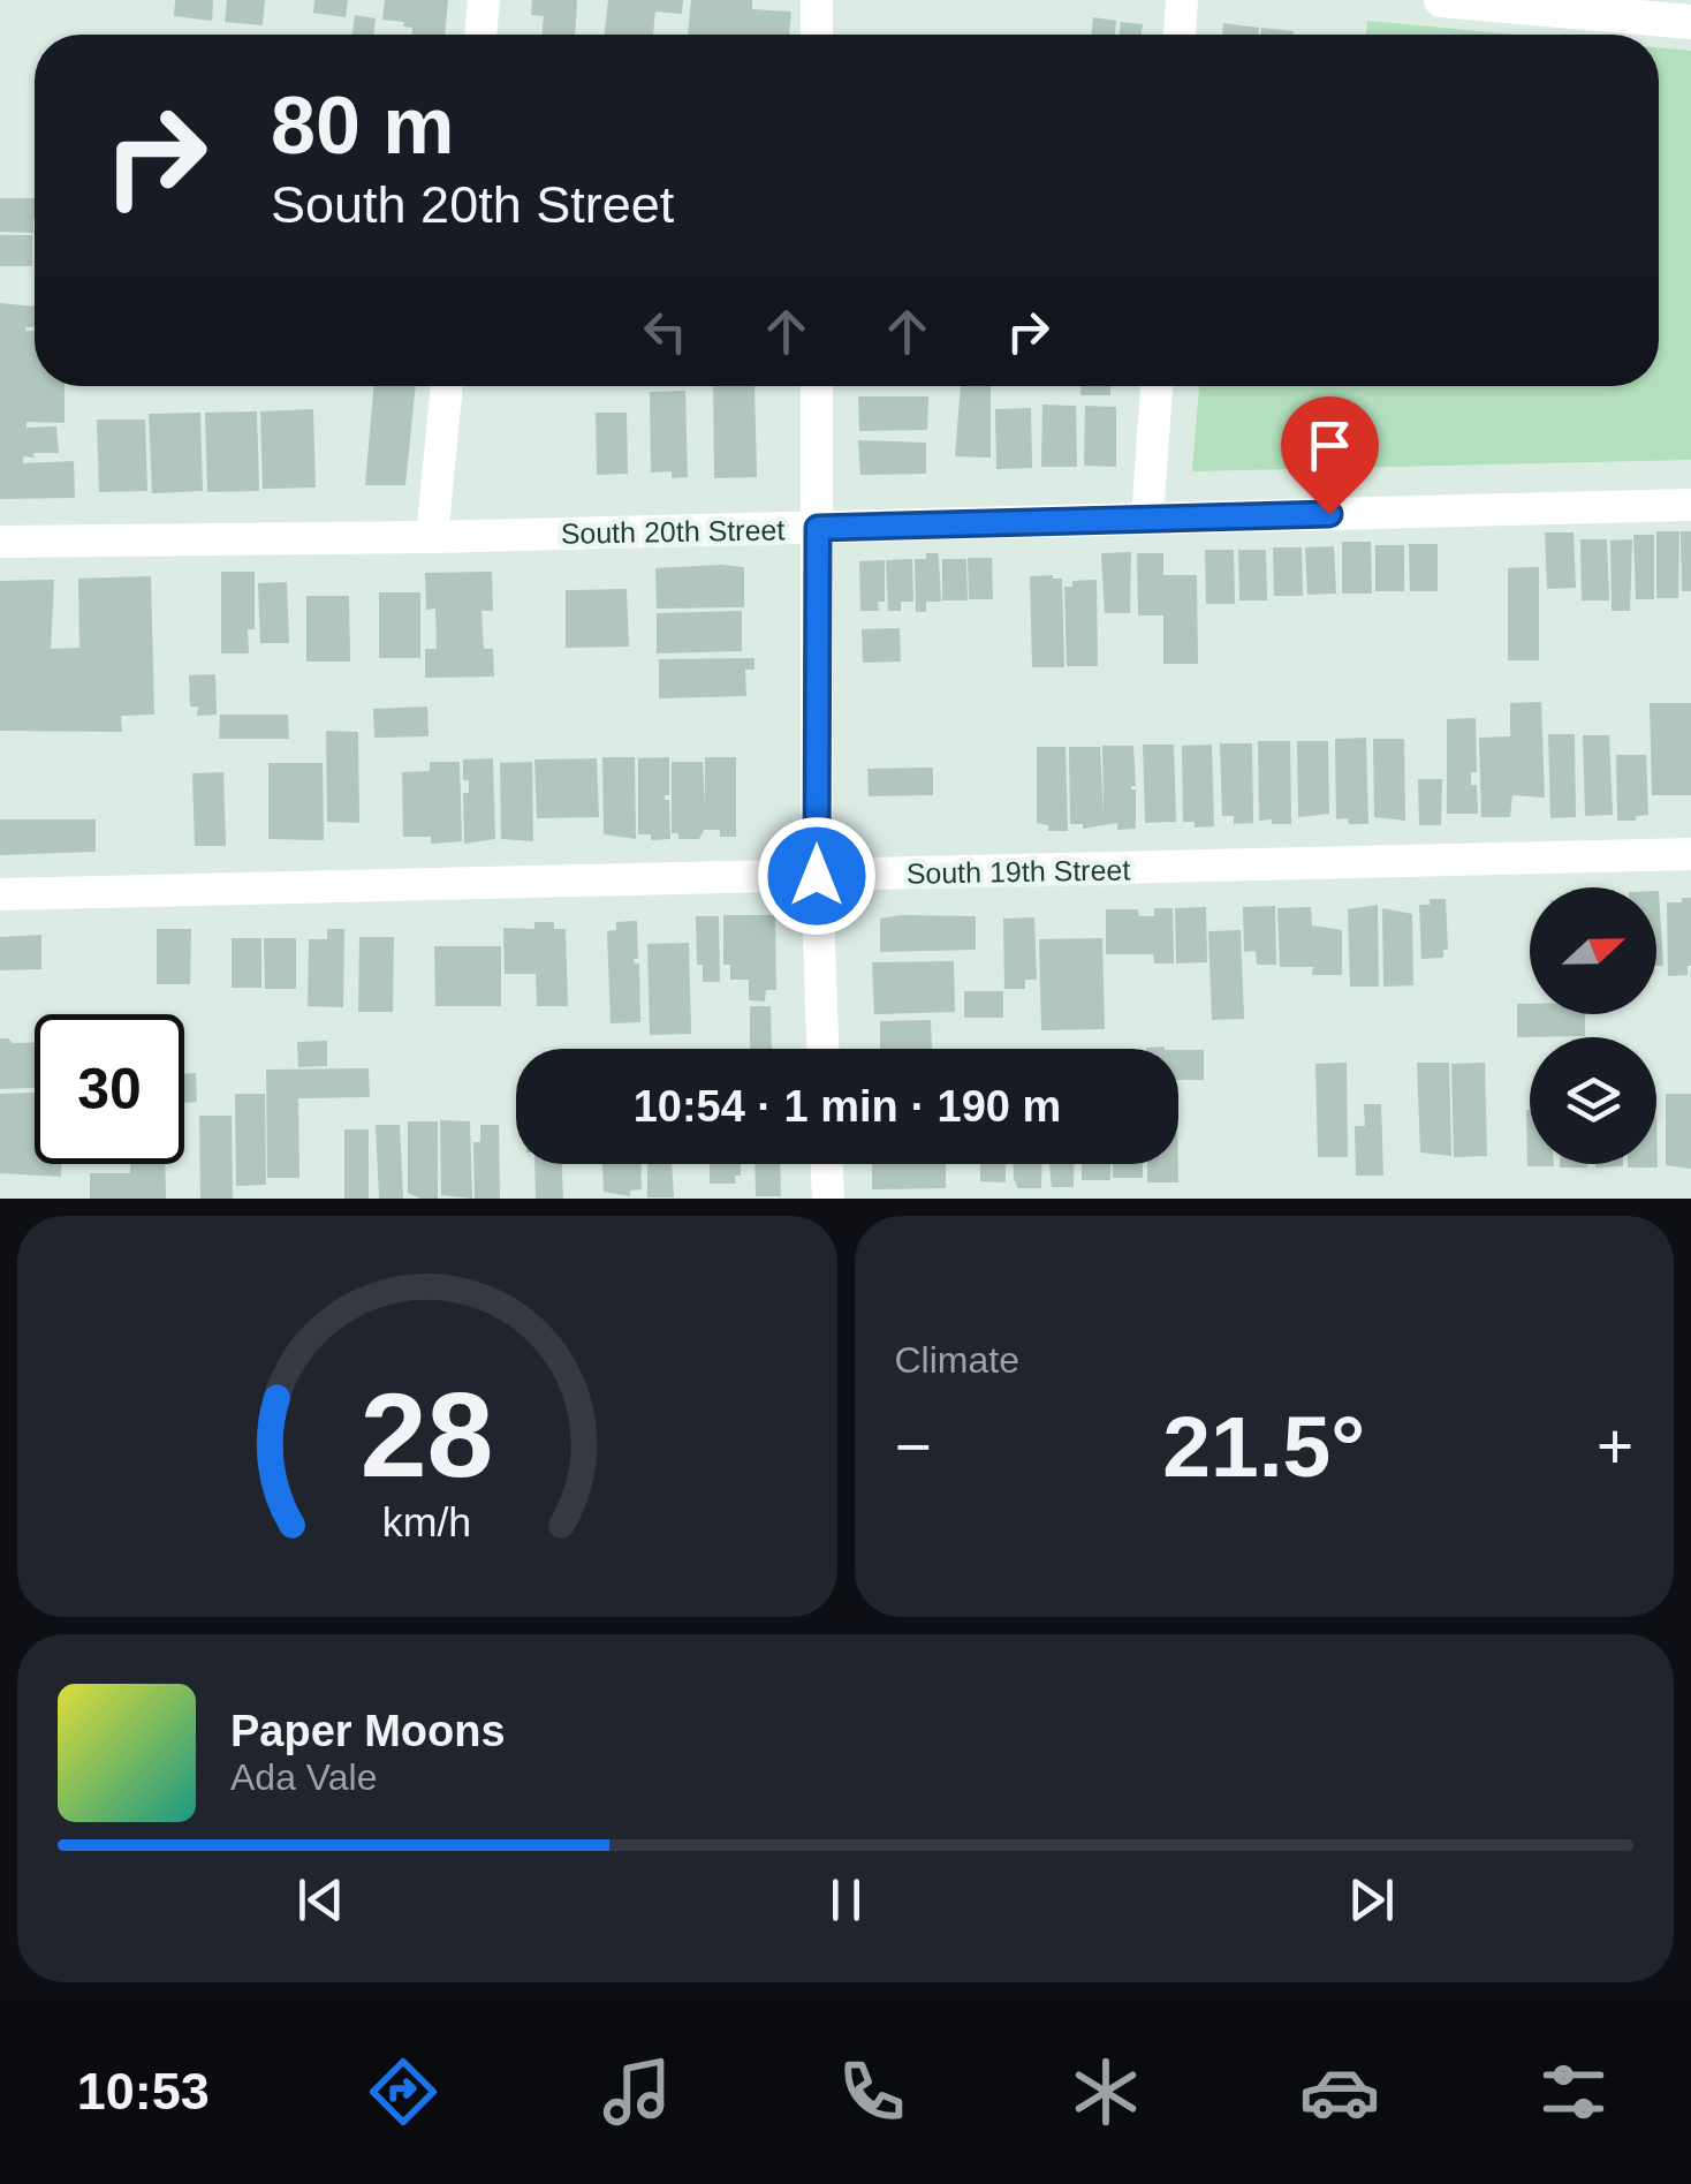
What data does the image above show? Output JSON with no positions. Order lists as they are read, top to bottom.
{
  "streets": {
    "street": ["South 20th Street", "South 19th Street"]
  },
  "north": "right",
  "page": {
    "turn": ["80 m", "South 20th Street"],
    "limit": "30",
    "trip": "10:54 · 1 min · 190 m",
    "tile": "Climate",
    "heat": ["−", "21.5°", "+"],
    "song": ["Paper Moons", "Ada Vale"],
    "tabs": "10:53",
    "gauge": ["28", "km/h"]
  }
}
